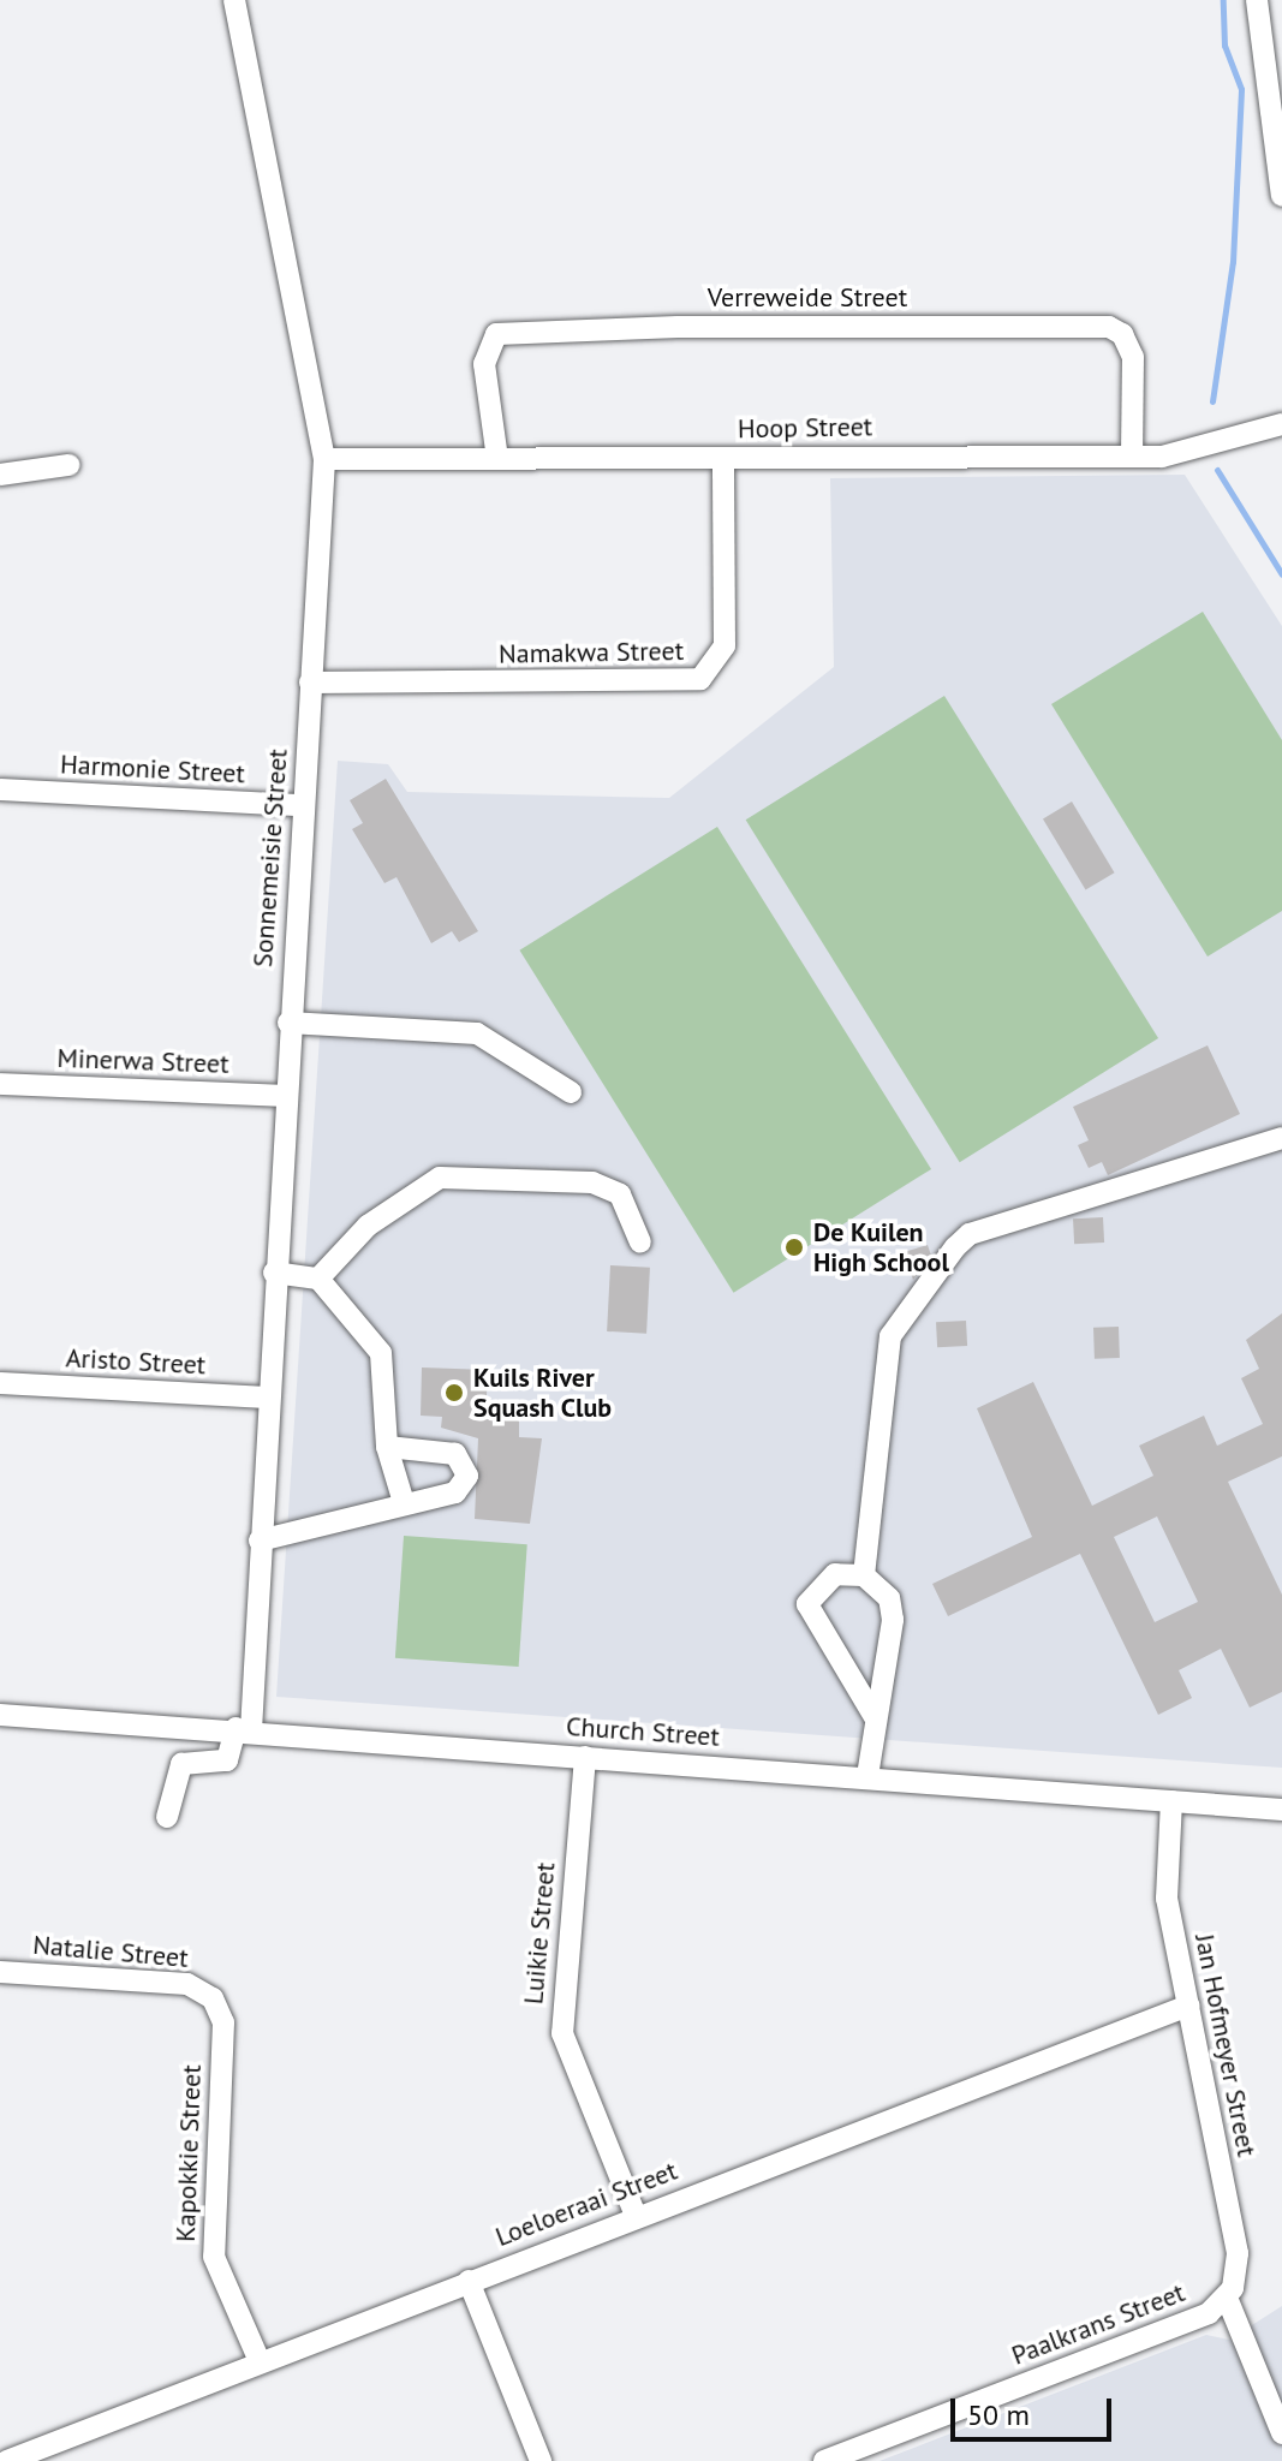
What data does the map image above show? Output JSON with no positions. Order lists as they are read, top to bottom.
{
  "streets": {
    "street": [
      "Verreweide Street",
      "Hoop Street",
      "Namakwa Street",
      "Harmonie Street",
      "Sonnemeisie Street",
      "Minerwa Street",
      "Aristo Street",
      "Church Street",
      "Luikie Street",
      "Natalie Street",
      "Jan Hofmeyer Street",
      "Kapokkie Street",
      "Loeloeraai Street",
      "Paalkrans Street"
    ]
  },
  "crossings": [
    ["Verreweide Street", "Hoop Street"],
    ["Hoop Street", "Namakwa Street"],
    ["Hoop Street", "Sonnemeisie Street"],
    ["Namakwa Street", "Sonnemeisie Street"],
    ["Harmonie Street", "Sonnemeisie Street"],
    ["Sonnemeisie Street", "Minerwa Street"],
    ["Sonnemeisie Street", "Aristo Street"],
    ["Sonnemeisie Street", "Church Street"],
    ["Church Street", "Luikie Street"],
    ["Church Street", "Jan Hofmeyer Street"],
    ["Luikie Street", "Loeloeraai Street"],
    ["Natalie Street", "Kapokkie Street"],
    ["Jan Hofmeyer Street", "Loeloeraai Street"],
    ["Jan Hofmeyer Street", "Paalkrans Street"],
    ["Kapokkie Street", "Loeloeraai Street"]
  ],
  "places": ["De Kuilen High School", "Kuils River Squash Club"],
  "scale_bar": "50 m"
}
